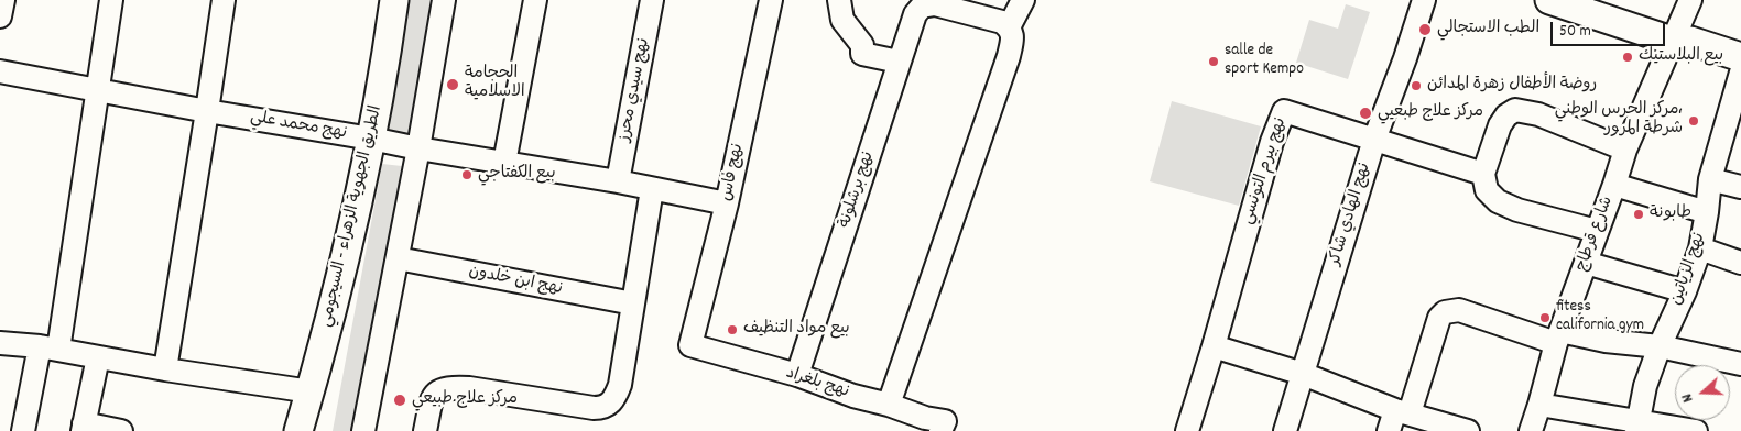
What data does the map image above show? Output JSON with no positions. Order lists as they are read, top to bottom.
{
  "streets": {
    "main road": ["الطريق الجهوية الزهراء - السيجومي"],
    "street": [
      "نهج سيدي محرز",
      "نهج محمد علي",
      "نهج بيرم التونسي",
      "نهج فاس",
      "نهج برشلونة",
      "نهج الهادي شاكر",
      "شارع قرطاج",
      "نهج الزياتين",
      "نهج ابن خلدون",
      "نهج بلغراد"
    ]
  },
  "crossings": [
    ["نهج سيدي محرز", "نهج محمد علي"],
    ["نهج محمد علي", "نهج فاس"],
    ["نهج محمد علي", "الطريق الجهوية الزهراء - السيجومي"],
    ["نهج بيرم التونسي", "نهج الهادي شاكر"],
    ["نهج فاس", "نهج بلغراد"],
    ["نهج برشلونة", "نهج بلغراد"]
  ],
  "places": [
    "الطب الاستجالي",
    "بيع البلاستيك",
    "salle de sport Kempo",
    "الحجامة الاسلامية",
    "روضة الأطفال زهرة المدائن",
    "مركز علاج طبعيي",
    "مركز الحرس الوطني، شرطة المرور",
    "بيع الكفتاجي",
    "طابونة",
    "fitess california gym",
    "بيع مواد التنظيف",
    "مركز علاج طبيعي"
  ],
  "scale_bar": "50 m",
  "north": "left"
}
